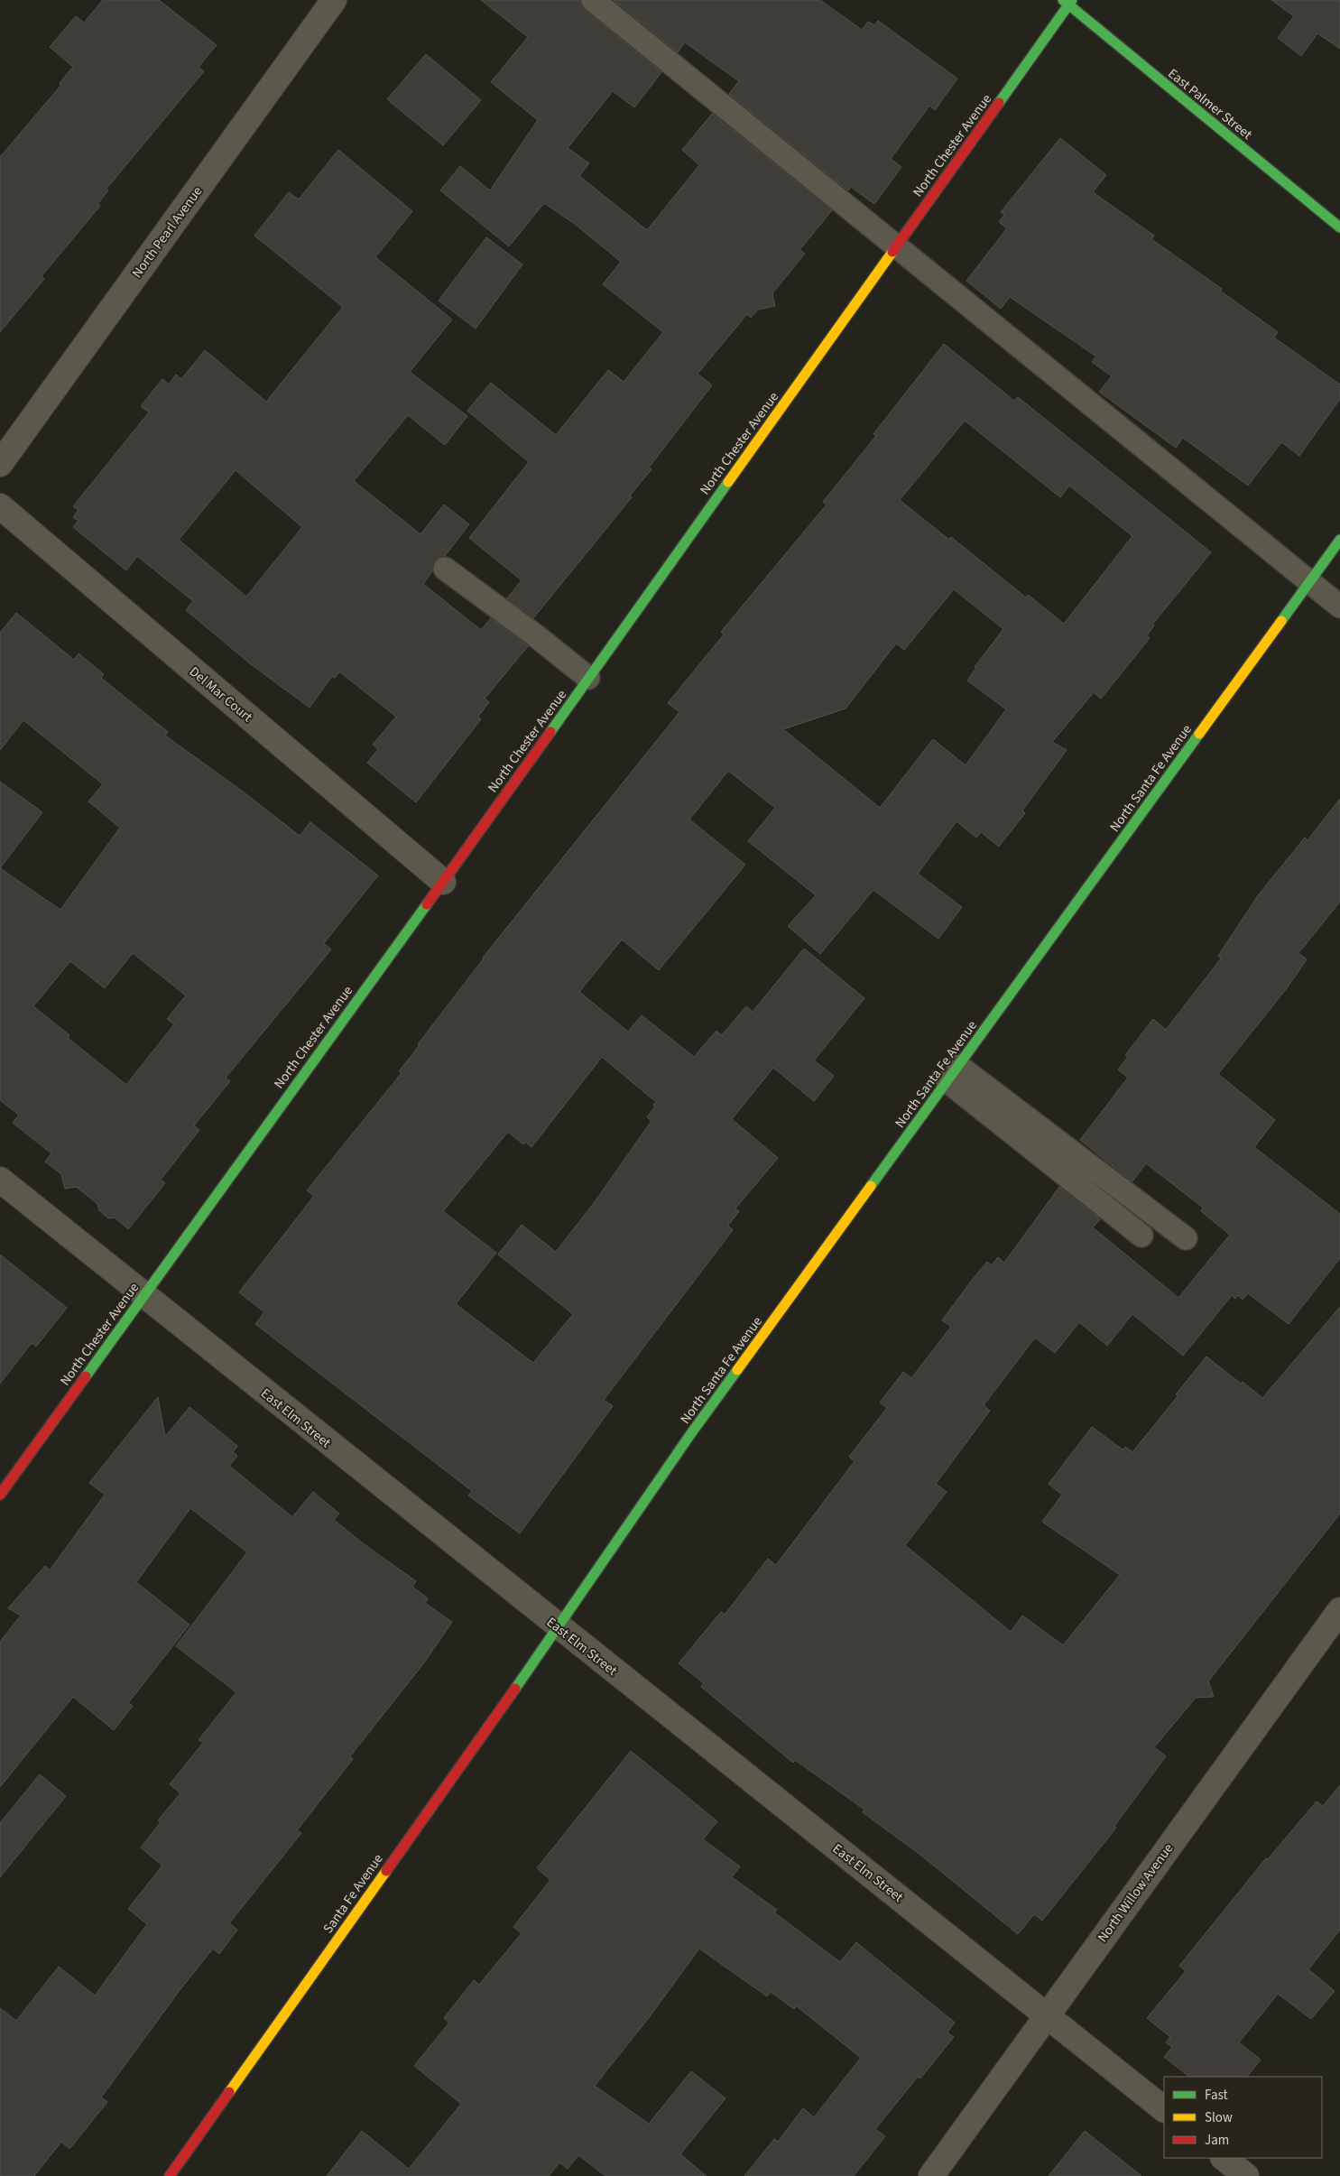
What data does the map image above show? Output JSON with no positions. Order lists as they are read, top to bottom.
{
  "streets": {
    "main road": [
      "East Palmer Street",
      "North Chester Avenue",
      "North Santa Fe Avenue",
      "Santa Fe Avenue"
    ],
    "street": [
      "North Pearl Avenue",
      "Del Mar Court",
      "East Elm Street",
      "North Willow Avenue"
    ]
  },
  "crossings": [
    ["East Palmer Street", "North Chester Avenue"],
    ["North Chester Avenue", "Del Mar Court"],
    ["North Chester Avenue", "East Elm Street"],
    ["North Santa Fe Avenue", "East Elm Street"],
    ["North Santa Fe Avenue", "Santa Fe Avenue"],
    ["East Elm Street", "North Willow Avenue"],
    ["East Elm Street", "Santa Fe Avenue"]
  ],
  "legend": ["Fast", "Slow", "Jam"]
}
